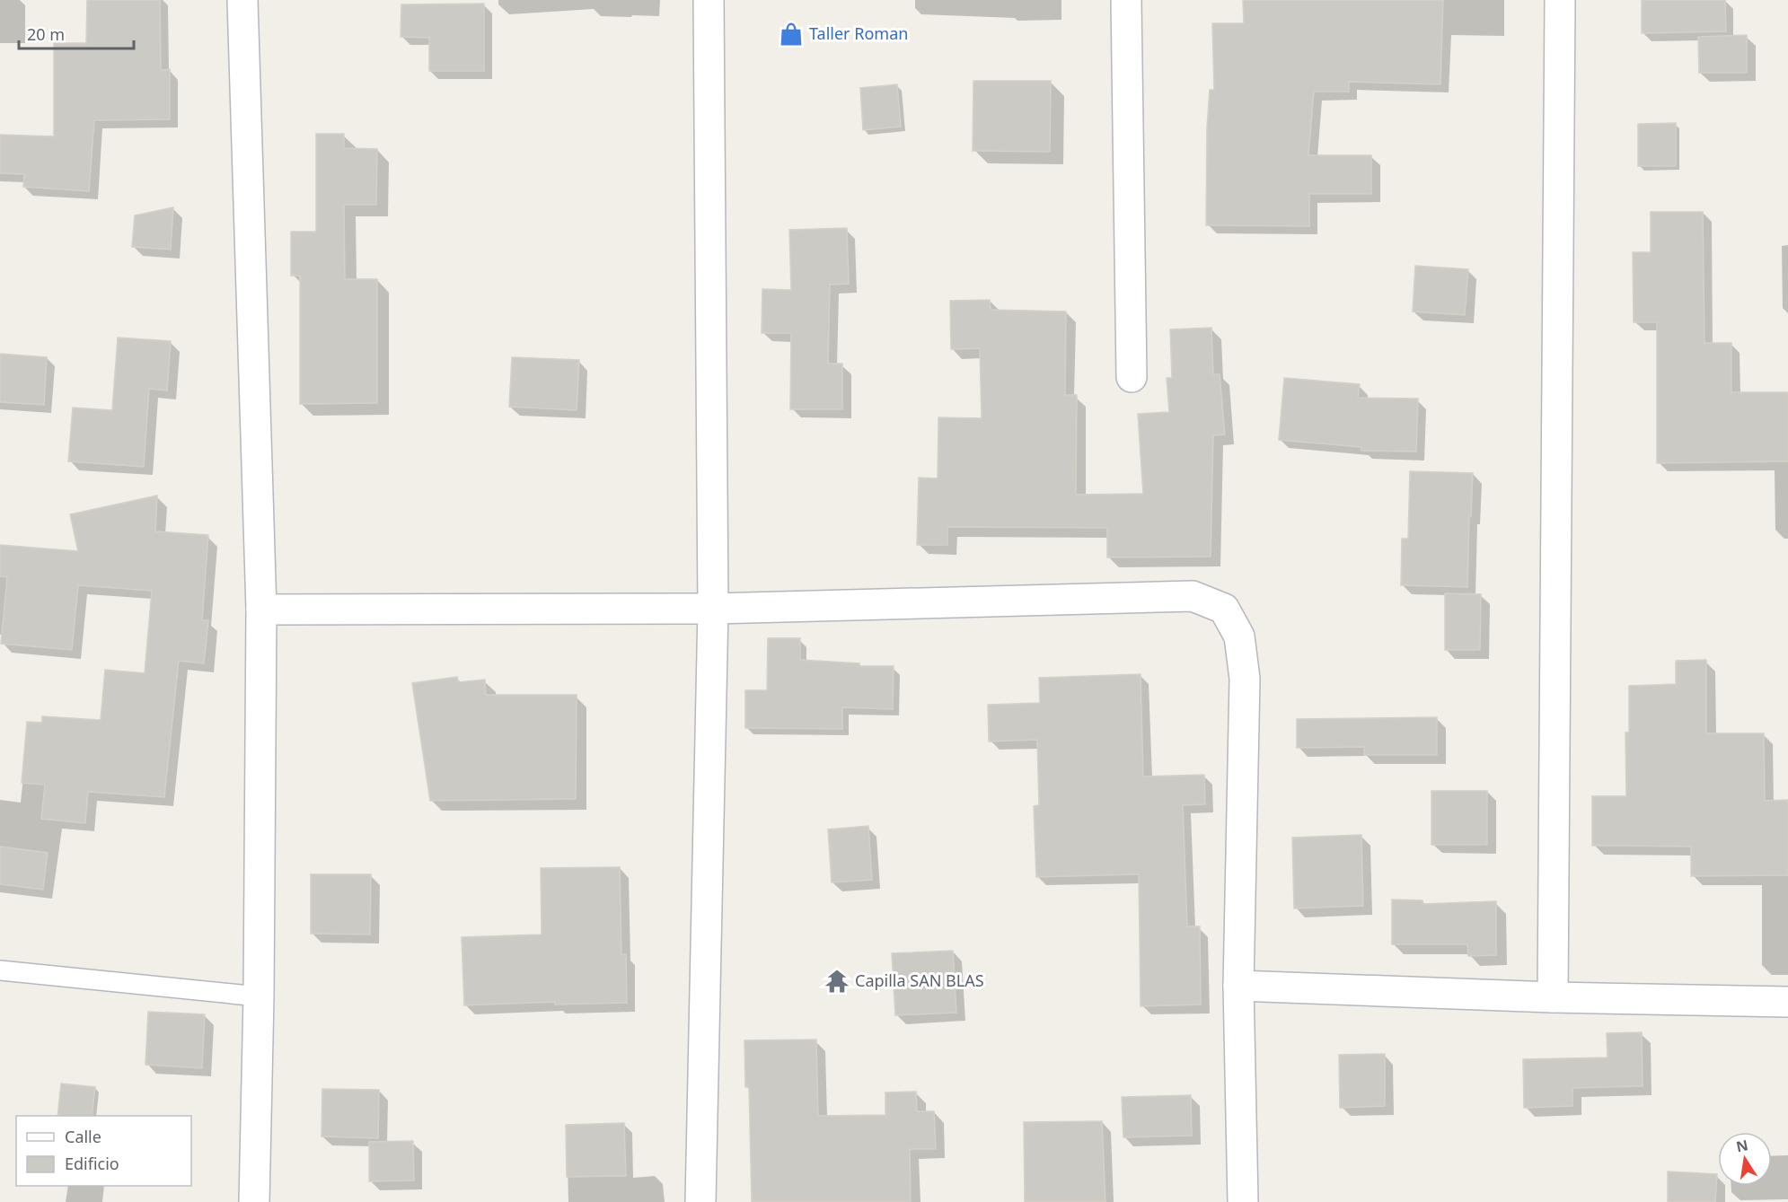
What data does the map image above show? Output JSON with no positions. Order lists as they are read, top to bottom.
{
  "places": {
    "shop": ["Taller Roman"],
    "temple": ["Capilla SAN BLAS"]
  },
  "legend": ["Calle", "Edificio"],
  "scale_bar": "20 m",
  "north": "top"
}
